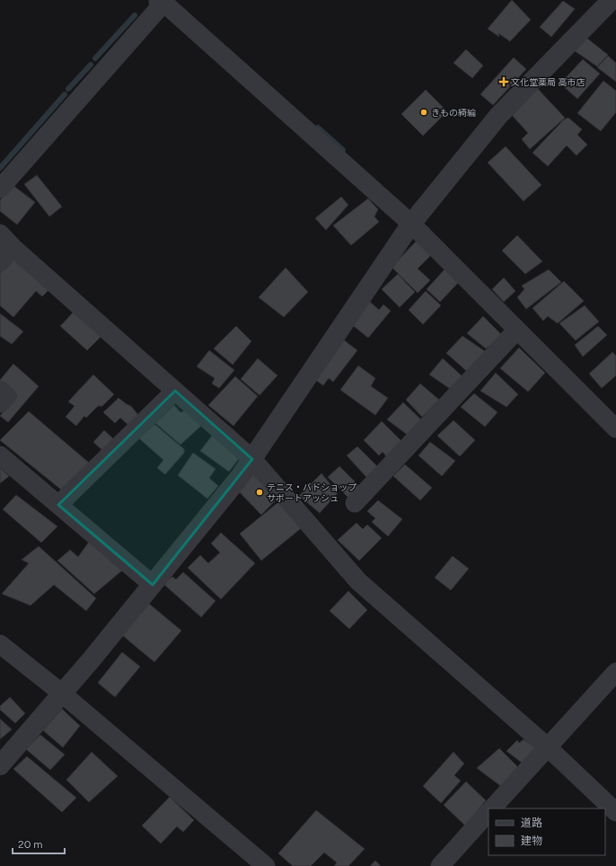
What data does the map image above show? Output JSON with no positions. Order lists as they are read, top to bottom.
{
  "places": {
    "health": ["文化堂薬局 高市店"],
    "other": ["きもの綺綸", "テニス・バドショップ サポートアッシュ"]
  },
  "legend": ["道路", "建物"],
  "scale_bar": "20 m"
}
